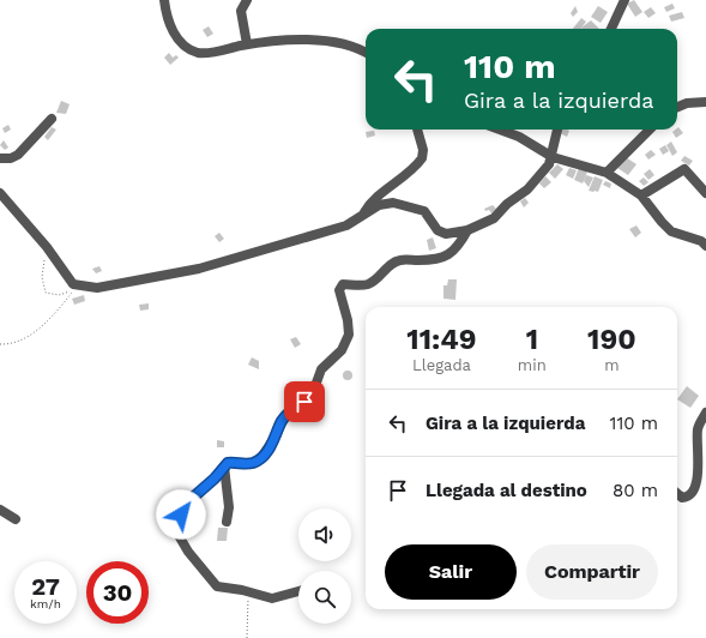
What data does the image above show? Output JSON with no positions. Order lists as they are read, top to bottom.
{
  "page": {
    "turn": ["110 m", "Gira a la izquierda"],
    "eta": [
      "11:49",
      "Llegada",
      "1",
      "min",
      "190",
      "m"
    ],
    "list": [
      {
        "name": "Gira a la izquierda",
        "value": "110 m"
      },
      {
        "name": "Llegada al destino",
        "value": "80 m"
      }
    ],
    "buttons": ["Salir", "Compartir"],
    "speed": "27 km/h",
    "limit": "30"
  }
}
